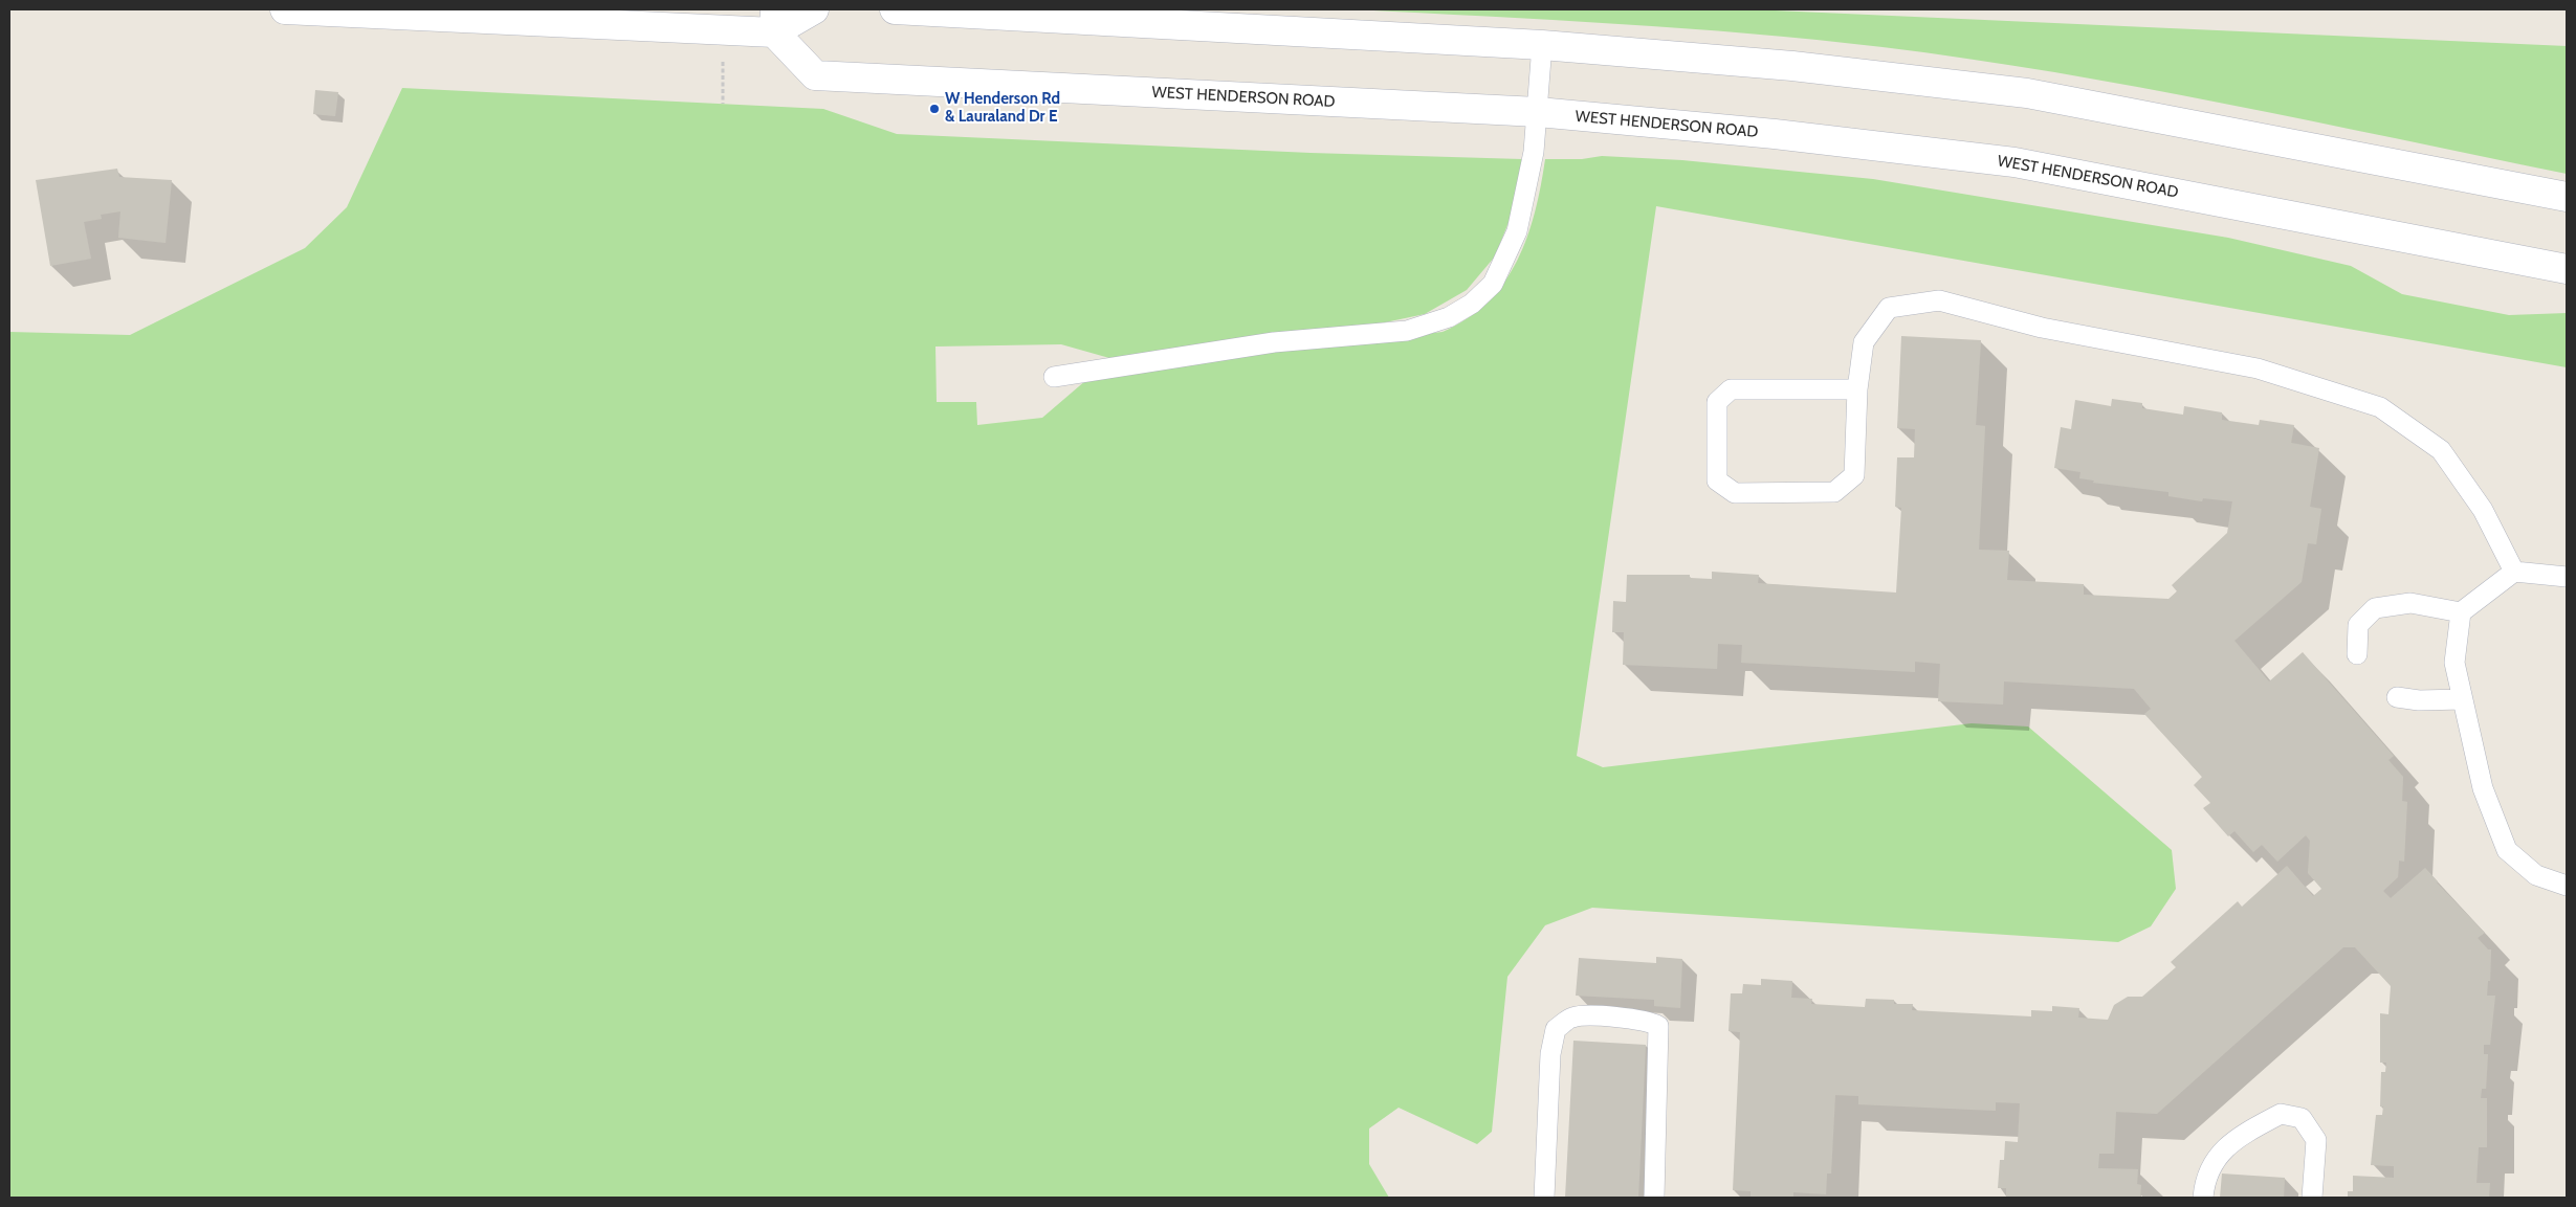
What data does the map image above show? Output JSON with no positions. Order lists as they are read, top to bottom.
{
  "streets": {
    "main road": ["WEST HENDERSON ROAD"]
  },
  "places": ["W Henderson Rd & Lauraland Dr E"]
}
